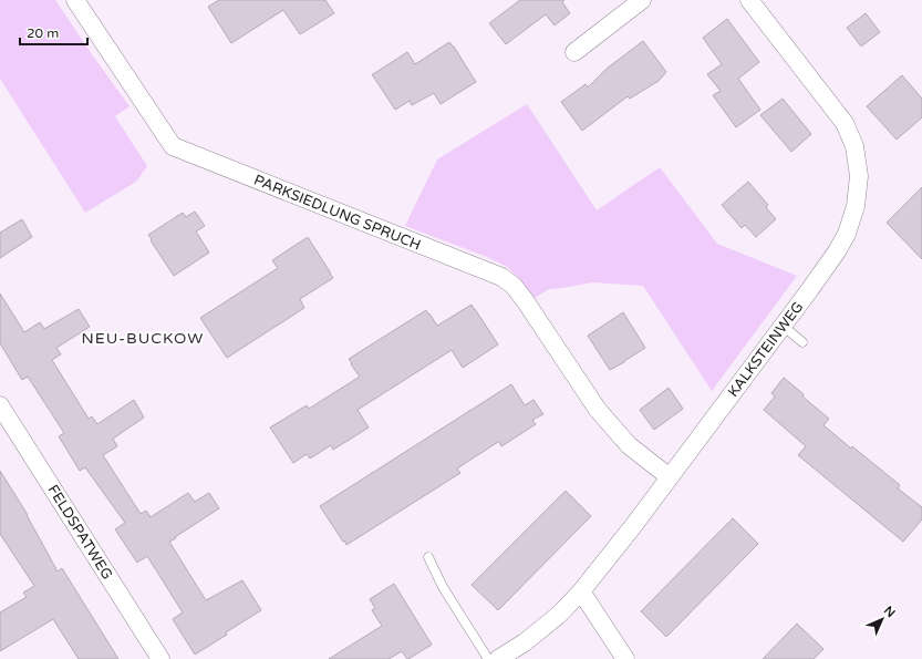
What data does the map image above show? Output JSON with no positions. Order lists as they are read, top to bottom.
{
  "streets": {
    "street": ["PARKSIEDLUNG SPRUCH", "KALKSTEINWEG", "FELDSPATWEG"]
  },
  "crossings": [
    ["PARKSIEDLUNG SPRUCH", "KALKSTEINWEG"]
  ],
  "districts": ["NEU-BUCKOW"],
  "scale_bar": "20 m",
  "north": "top right"
}
